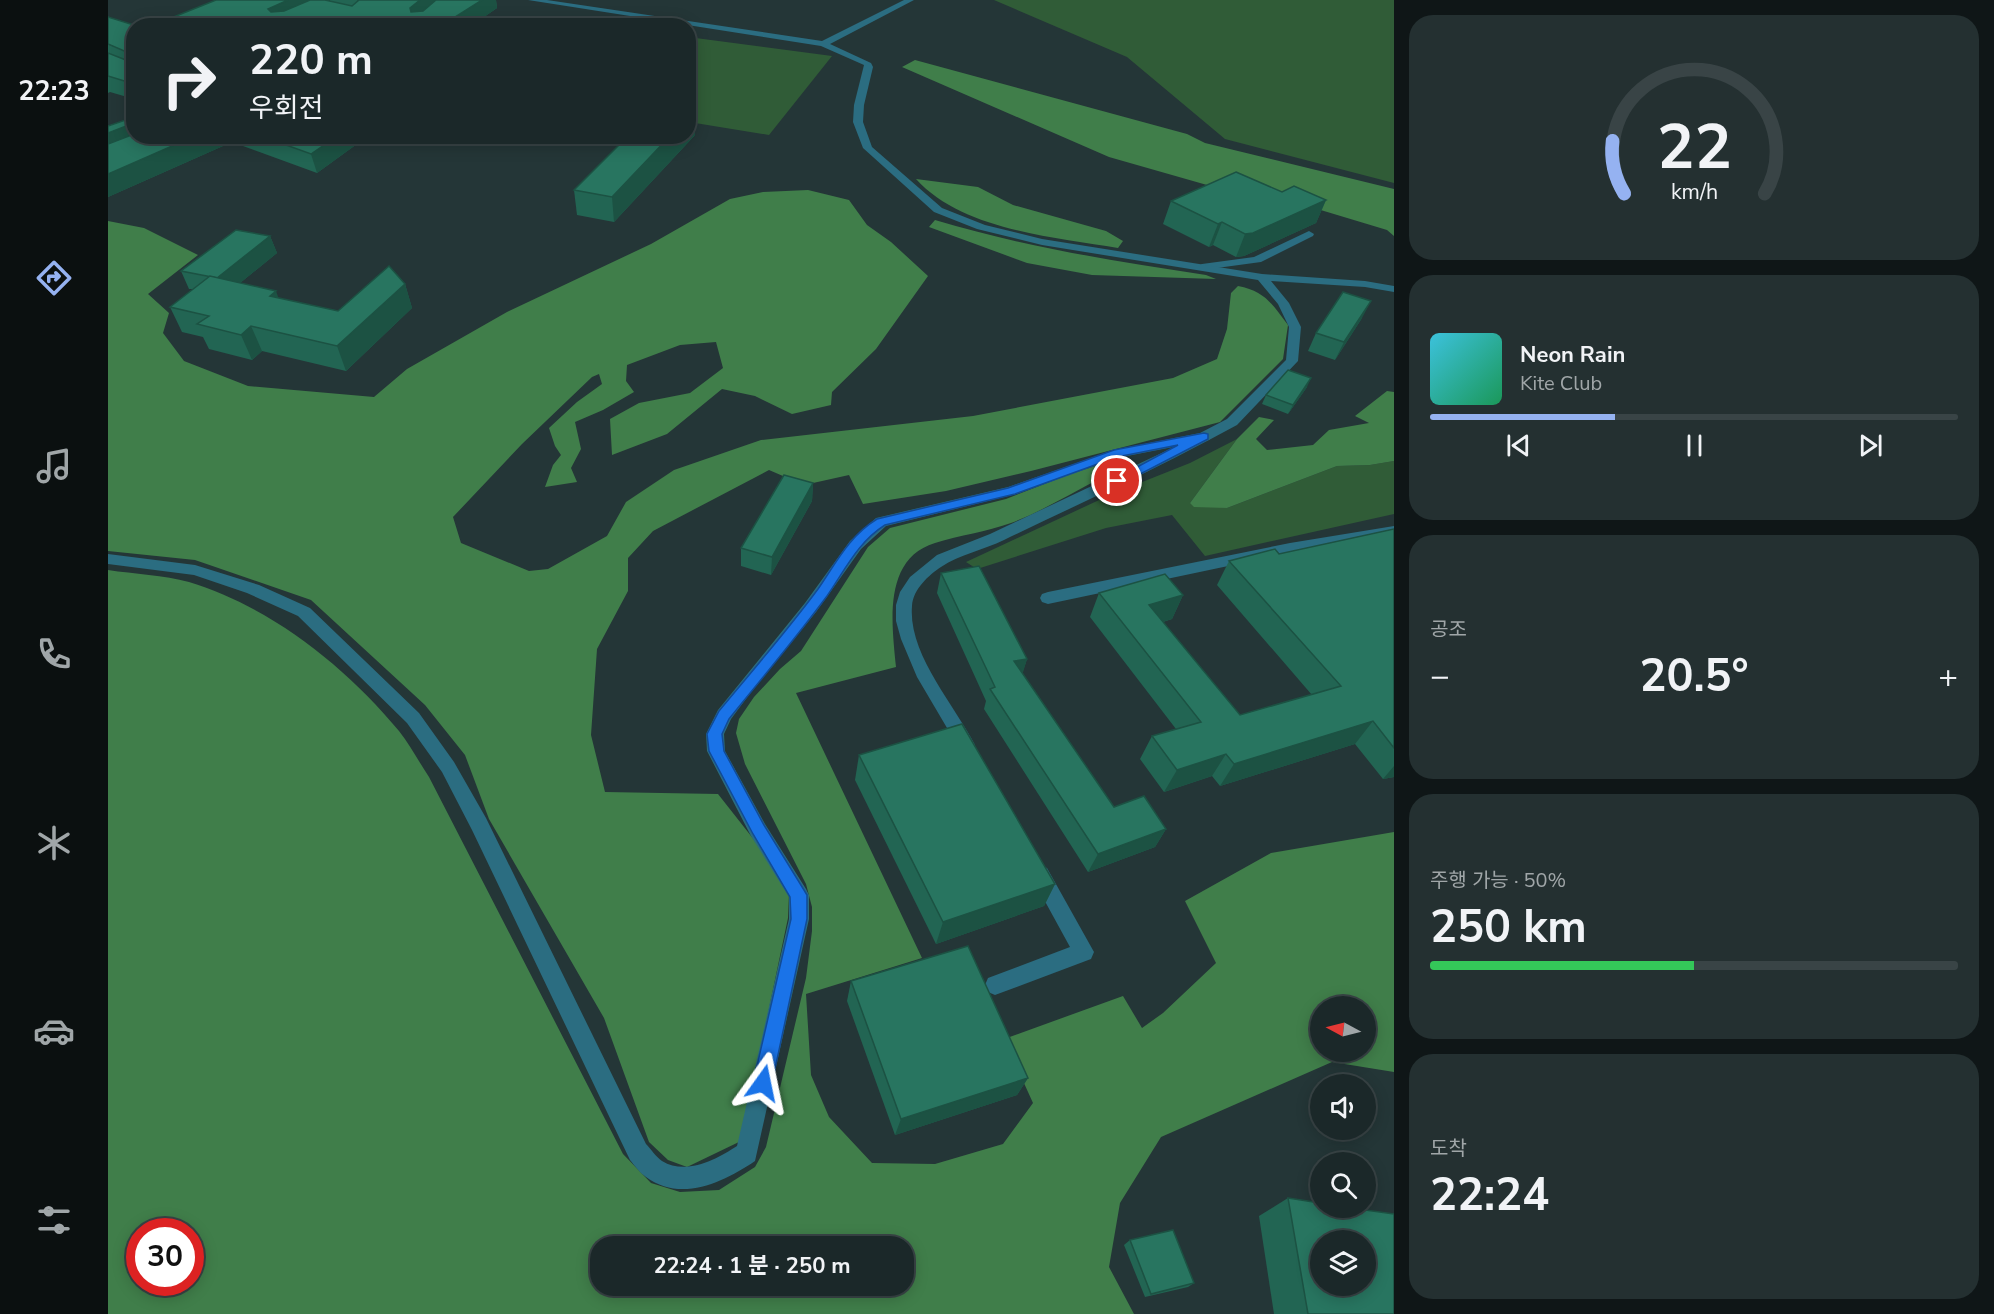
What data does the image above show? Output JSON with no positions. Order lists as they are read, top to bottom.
{
  "north": "left",
  "page": {
    "tabs": "22:23",
    "turn": ["220 m", "우회전"],
    "song": ["Neon Rain", "Kite Club"],
    "tile": [
      "공조",
      ["주행 가능 · 50%", "250 km"],
      ["도착", "22:24"]
    ],
    "heat": ["−", "20.5°", "+"],
    "limit": "30",
    "trip": "22:24 · 1 분 · 250 m",
    "gauge": ["22", "km/h"]
  }
}
